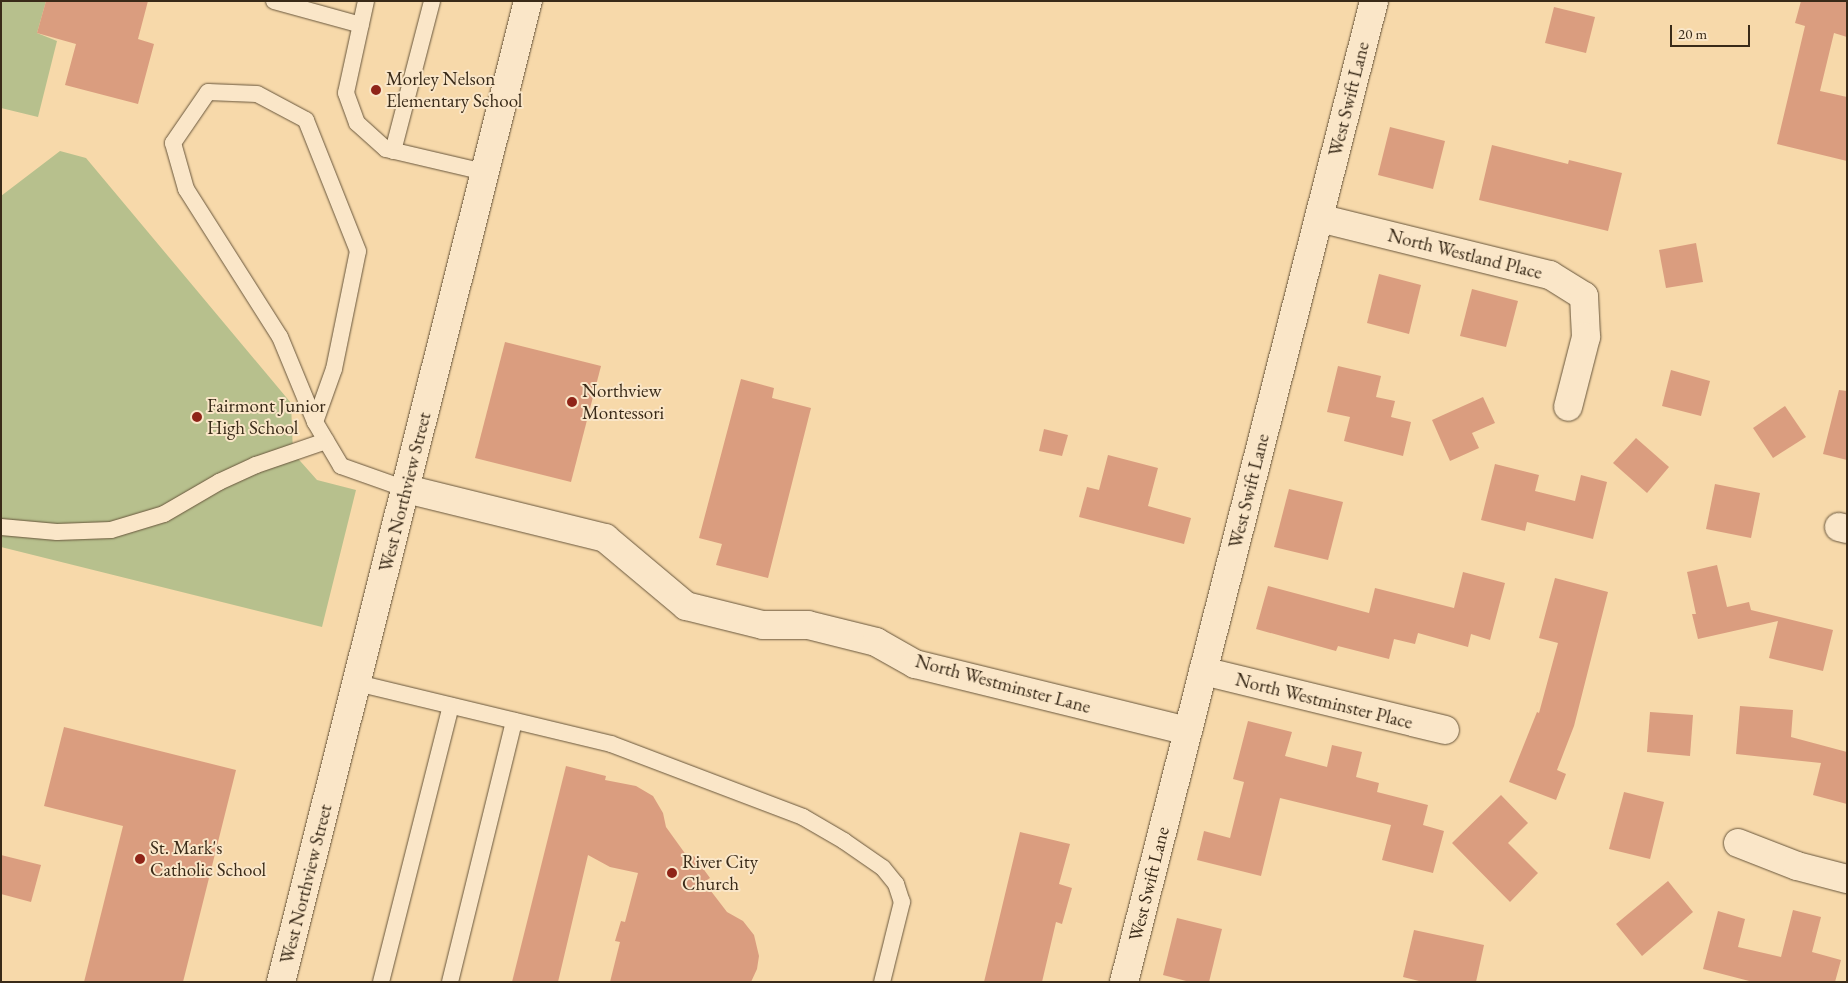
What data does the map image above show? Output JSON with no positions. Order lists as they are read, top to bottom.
{
  "streets": {
    "street": [
      "West Swift Lane",
      "North Westland Place",
      "West Northview Street",
      "North Westminster Lane",
      "North Westminster Place"
    ]
  },
  "crossings": [
    ["West Swift Lane", "North Westland Place"],
    ["West Swift Lane", "North Westminster Lane"],
    ["West Swift Lane", "North Westminster Place"],
    ["West Northview Street", "North Westminster Lane"]
  ],
  "places": [
    "Morley Nelson Elementary School",
    "Northview Montessori",
    "Fairmont Junior High School",
    "St. Mark's Catholic School",
    "River City Church"
  ],
  "scale_bar": "20 m"
}
